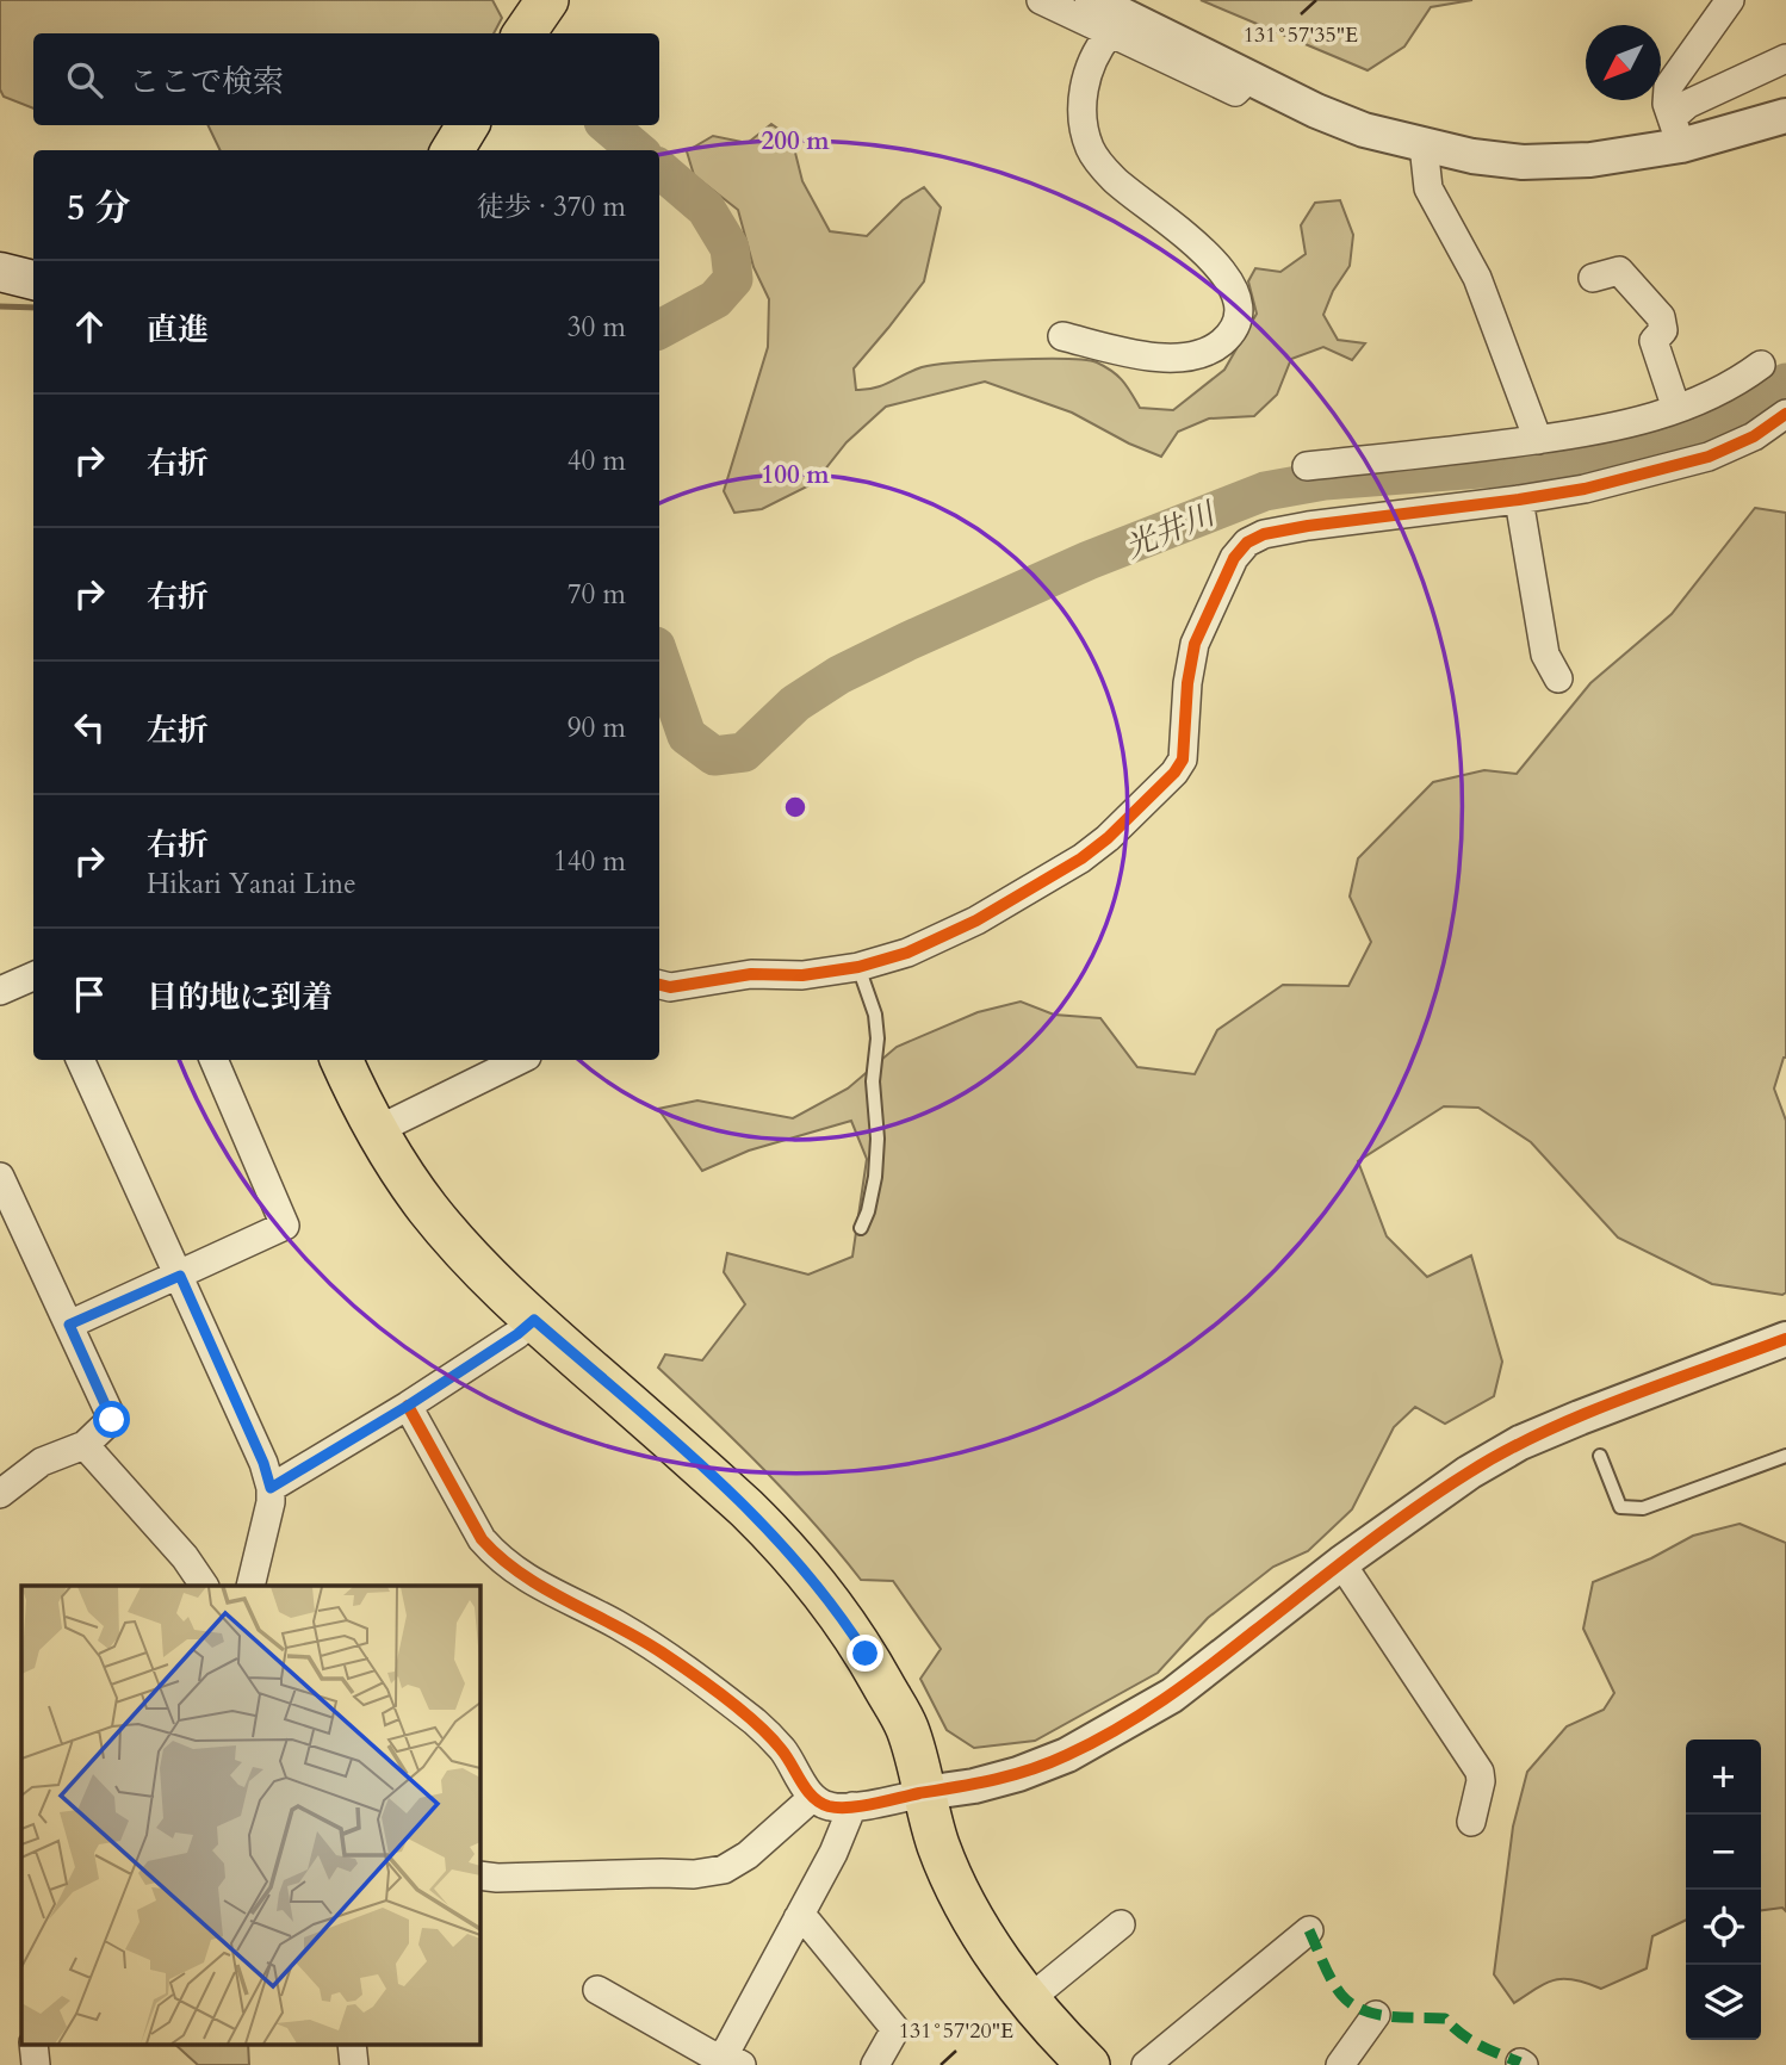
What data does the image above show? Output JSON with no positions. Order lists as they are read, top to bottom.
{
  "water": ["光井川"],
  "north": "bottom left",
  "page": {
    "search": "ここで検索",
    "heading": ["5 分", "徒歩 · 370 m"],
    "list": [
      ["直進", "30 m"],
      ["右折", "40 m"],
      ["右折", "70 m"],
      ["左折", "90 m"],
      ["右折", "Hikari Yanai Line", "140 m"],
      "目的地に到着"
    ],
    "map_buttons": ["+", "−"]
  },
  "coordinates": ["131°57'35\"E", "131°57'20\"E"],
  "rings": ["200 m", "100 m"]
}
